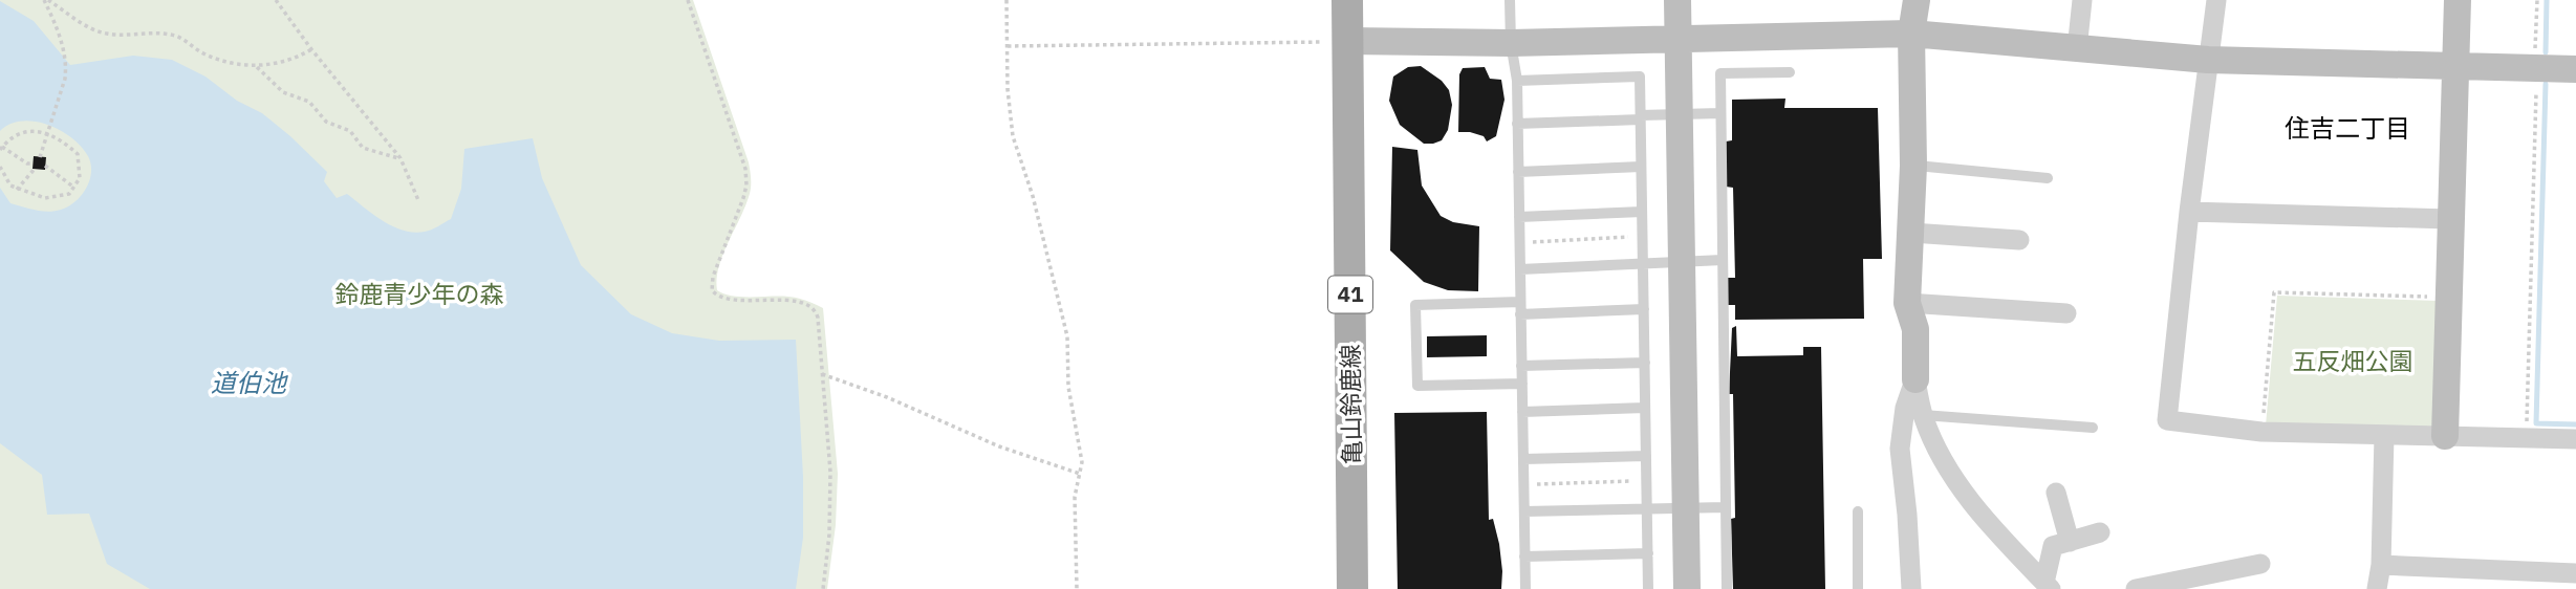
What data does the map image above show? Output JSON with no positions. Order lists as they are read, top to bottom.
{
  "streets": {
    "main road": ["41", "亀山鈴鹿線"]
  },
  "districts": ["住吉二丁目"],
  "water": ["道伯池"],
  "parks": ["鈴鹿青少年の森", "五反畑公園"]
}
